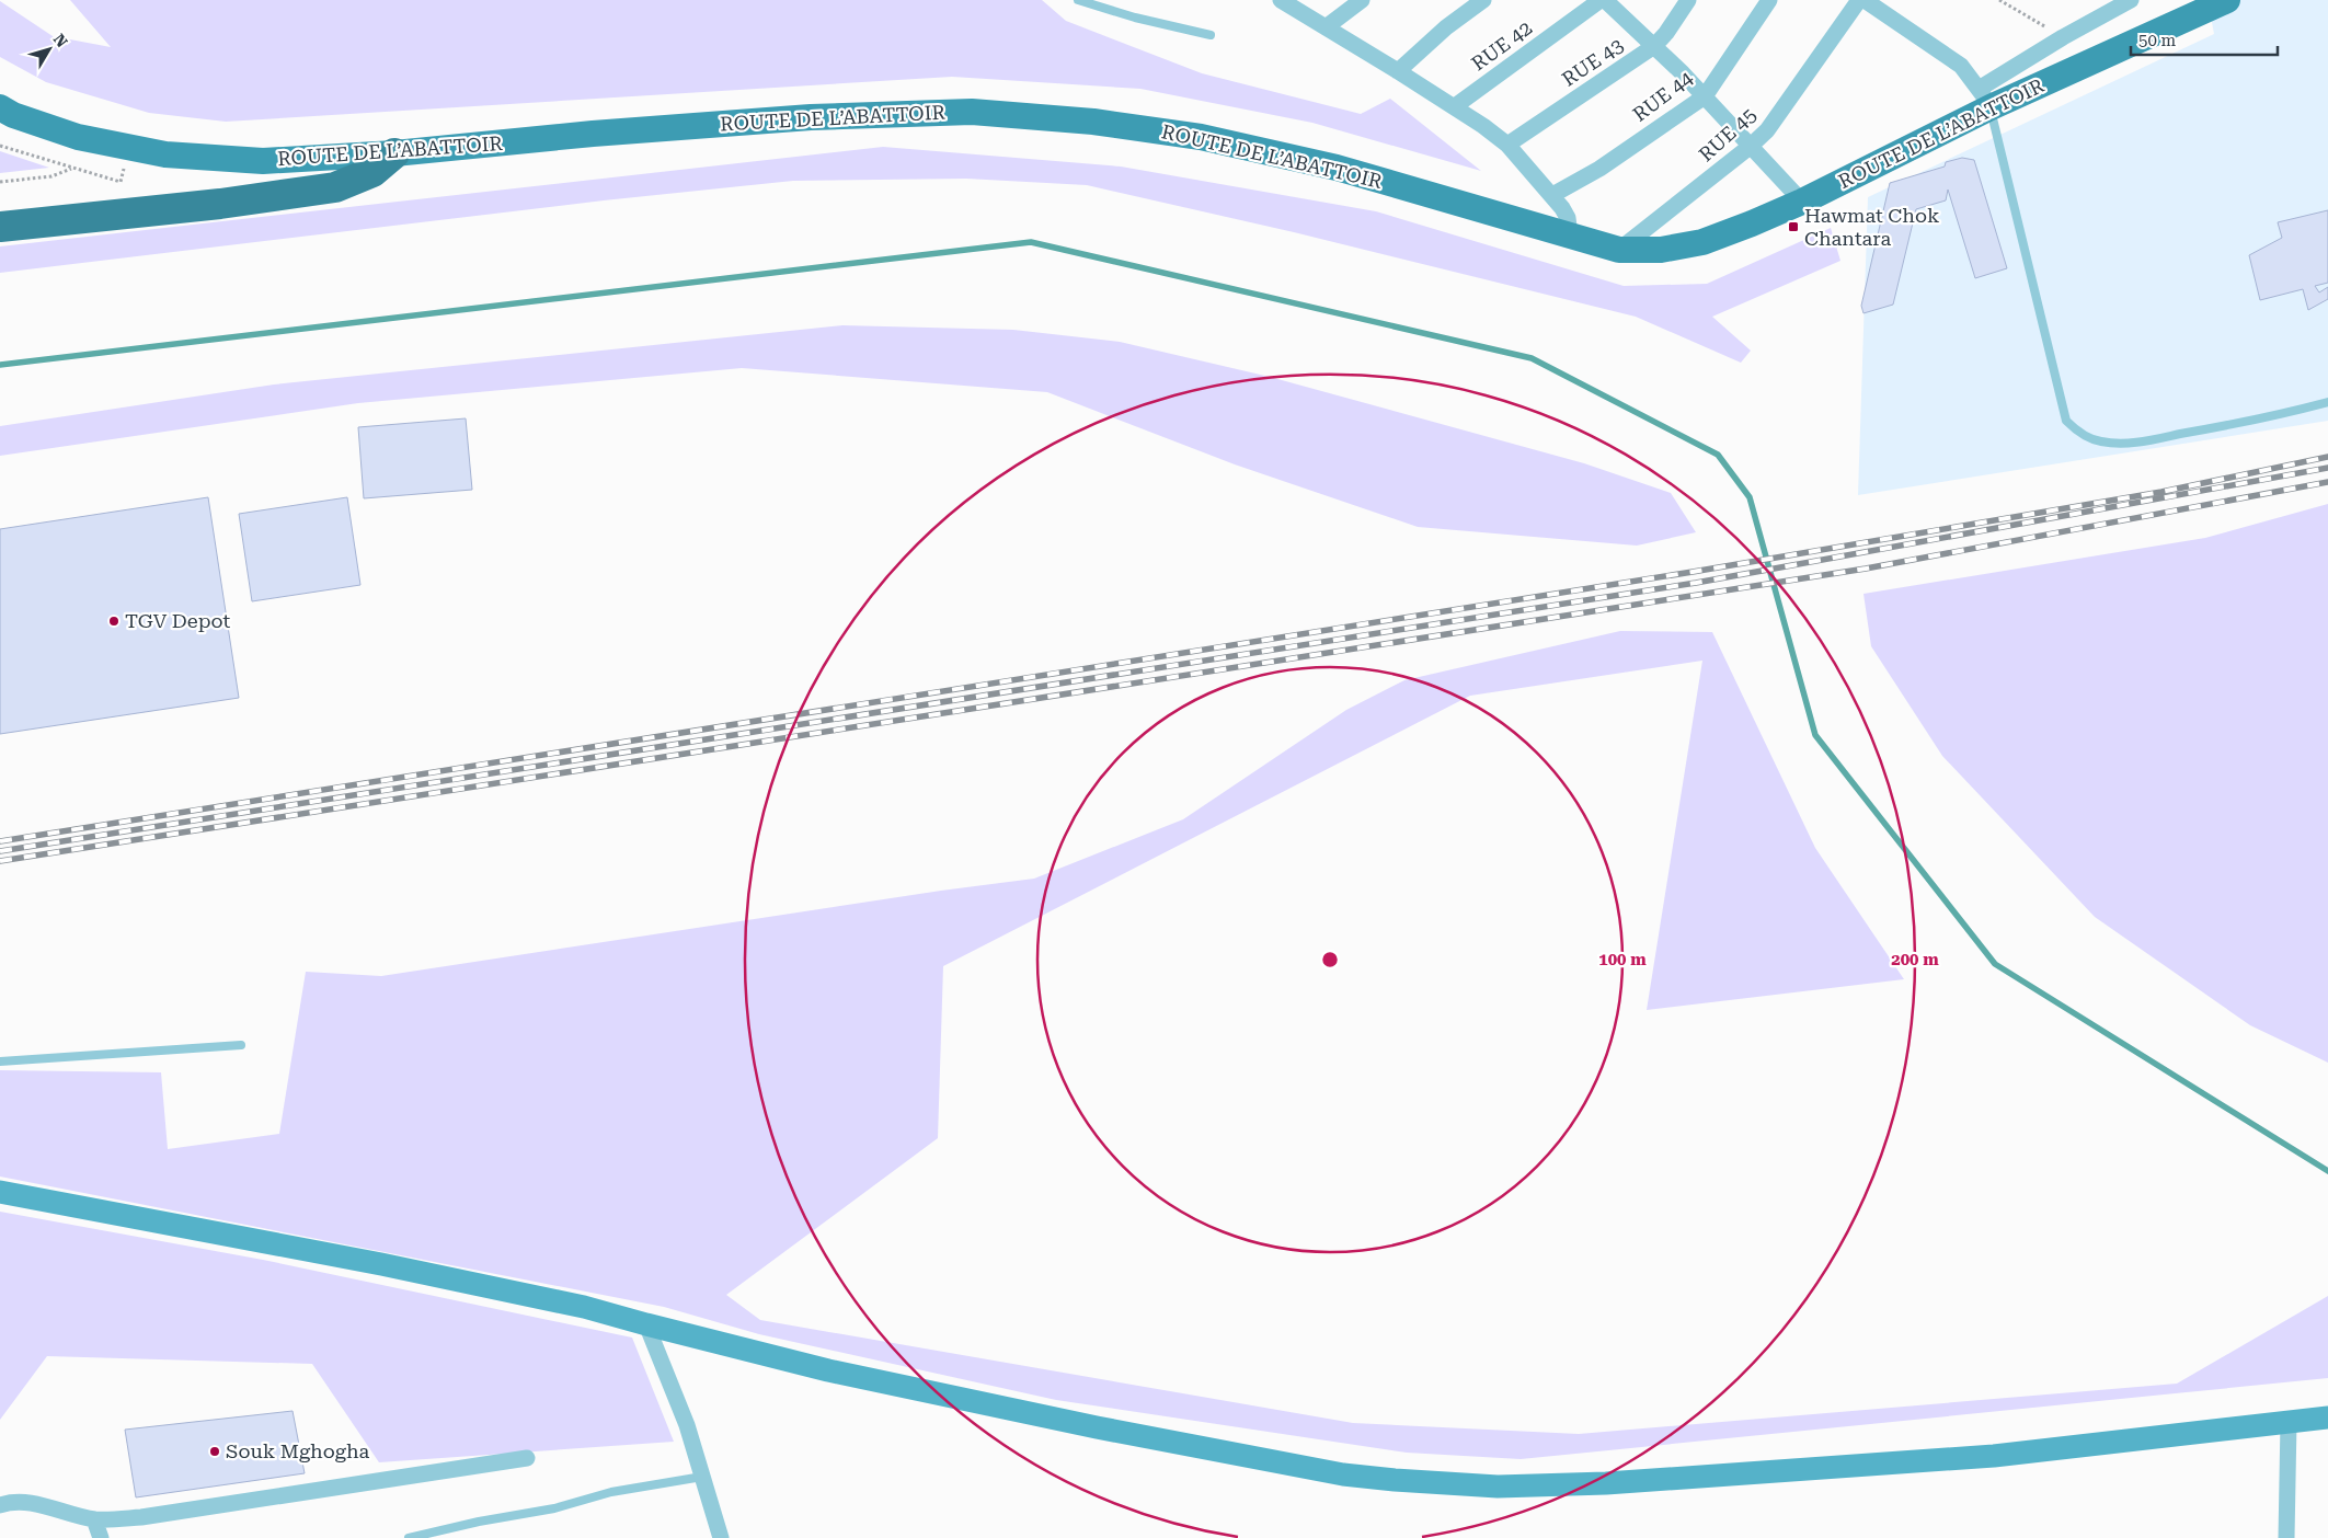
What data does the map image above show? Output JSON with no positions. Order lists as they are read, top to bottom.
{
  "streets": {
    "main road": ["ROUTE DE L’ABATTOIR"],
    "street": [
      "RUE 42",
      "RUE 43",
      "RUE 44",
      "RUE 45"
    ]
  },
  "crossings": [
    ["ROUTE DE L’ABATTOIR", "RUE 45"]
  ],
  "places": {
    "transit": ["Hawmat Chok Chantara"],
    "other": ["TGV Depot", "Souk Mghogha"]
  },
  "scale_bar": "50 m",
  "north": "top right",
  "rings": ["100 m", "200 m"]
}
